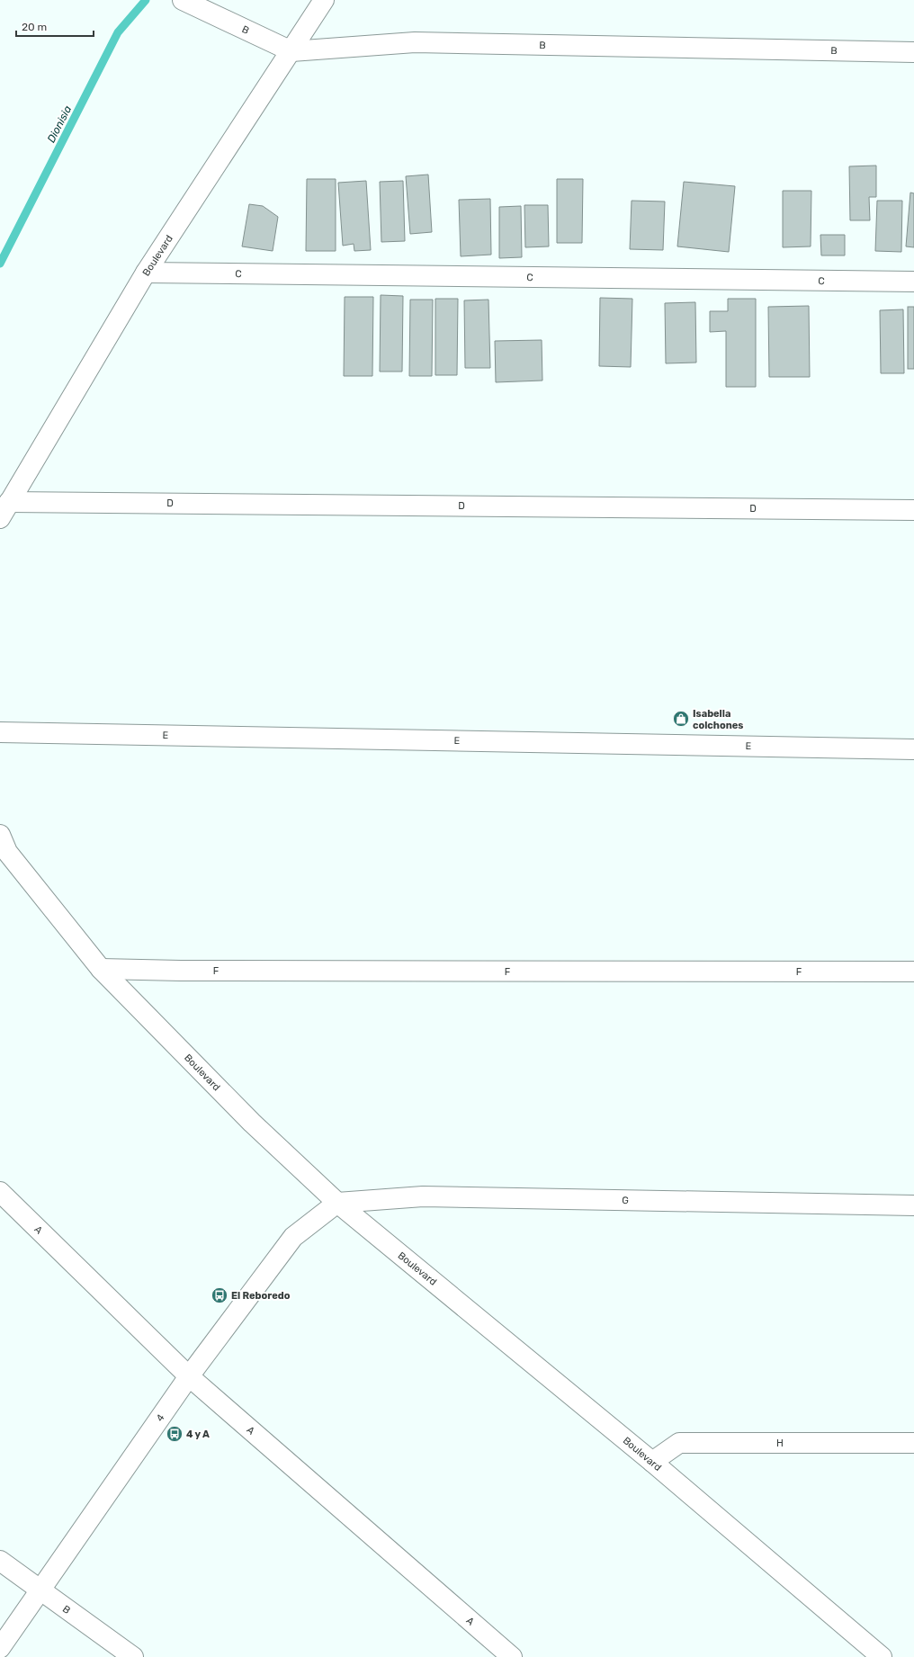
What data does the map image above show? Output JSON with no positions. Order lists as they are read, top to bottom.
{
  "streets": {
    "street": [
      "B",
      "Boulevard",
      "C",
      "D",
      "E",
      "F",
      "G",
      "A",
      "4",
      "H"
    ]
  },
  "crossings": [
    ["B", "Boulevard"],
    ["B", "4"],
    ["Boulevard", "C"],
    ["Boulevard", "D"],
    ["Boulevard", "F"],
    ["Boulevard", "G"],
    ["Boulevard", "4"],
    ["Boulevard", "H"],
    ["G", "4"],
    ["A", "4"]
  ],
  "water": ["Dionisia"],
  "places": {
    "shop": ["Isabella colchones"],
    "bus stop": ["El Reboredo", "4 y A"]
  },
  "scale_bar": "20 m"
}
